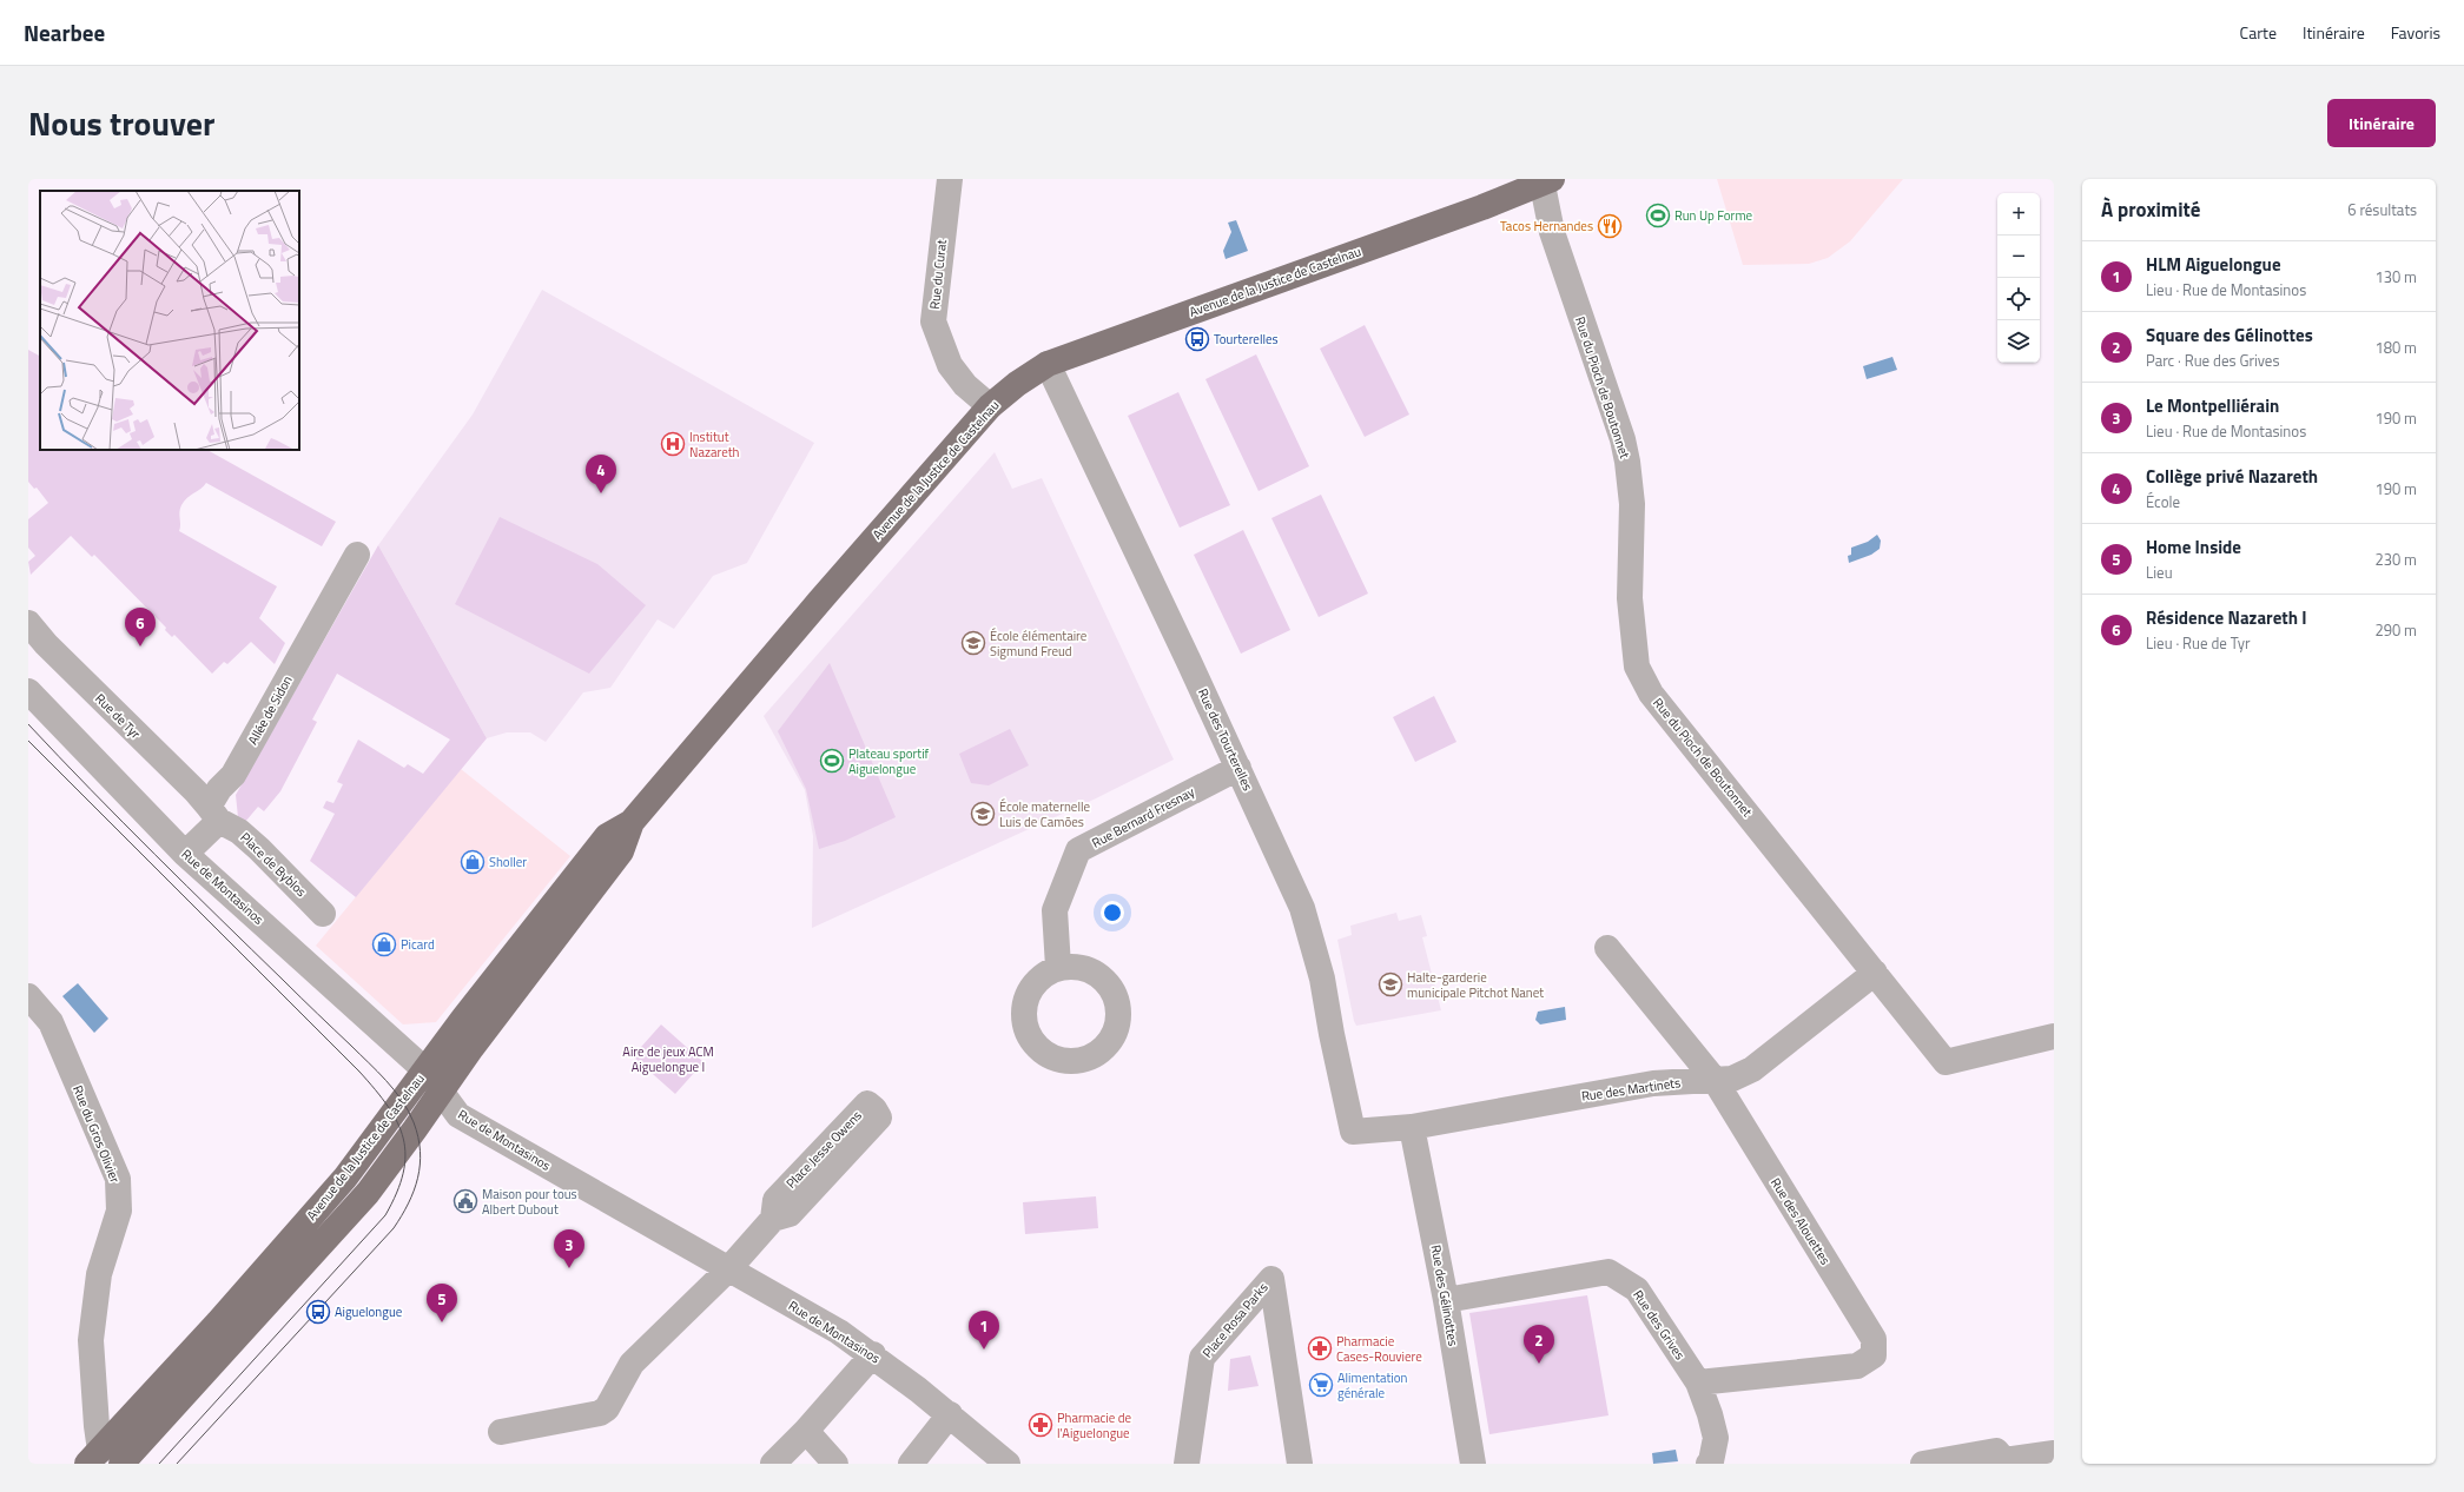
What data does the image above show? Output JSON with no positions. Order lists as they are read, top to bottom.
{
  "streets": {
    "main road": ["Avenue de la Justice de Castelnau"],
    "street": [
      "Rue du Curat",
      "Rue du Pioch de Boutonnet",
      "Allée de Sidon",
      "Rue de Tyr",
      "Rue des Tourterelles",
      "Rue Bernard Fresnay",
      "Place de Byblos",
      "Rue de Montasinos",
      "Rue des Martinets",
      "Rue du Gros Olivier",
      "Rue des Alouettes",
      "Rue des Gélinottes",
      "Place Rosa Parks",
      "Rue des Grives"
    ]
  },
  "crossings": [
    ["Rue du Curat", "Avenue de la Justice de Castelnau"],
    ["Avenue de la Justice de Castelnau", "Rue du Pioch de Boutonnet"],
    ["Avenue de la Justice de Castelnau", "Rue des Tourterelles"],
    ["Avenue de la Justice de Castelnau", "Rue de Montasinos"],
    ["Avenue de la Justice de Castelnau", "Rue du Gros Olivier"],
    ["Rue du Pioch de Boutonnet", "Rue des Martinets"],
    ["Allée de Sidon", "Rue de Tyr"],
    ["Allée de Sidon", "Place de Byblos"],
    ["Allée de Sidon", "Rue de Montasinos"],
    ["Rue de Tyr", "Place de Byblos"],
    ["Rue des Tourterelles", "Rue Bernard Fresnay"],
    ["Rue des Tourterelles", "Rue des Martinets"],
    ["Rue des Martinets", "Rue des Alouettes"],
    ["Rue des Martinets", "Rue des Gélinottes"],
    ["Rue des Alouettes", "Rue des Grives"],
    ["Rue des Gélinottes", "Rue des Grives"]
  ],
  "parks": ["Aire de jeux ACM Aiguelongue I"],
  "places": {
    "sports": ["Run Up Forme", "Plateau sportif Aiguelongue"],
    "restaurant": ["Tacos Hernandes"],
    "bus stop": ["Tourterelles", "Aiguelongue"],
    "hospital": ["Institut Nazareth"],
    "school or university": ["École élémentaire Sigmund Freud", "École maternelle Luis de Camões", "Halte-garderie municipale Pitchot Nanet"],
    "shop": ["Sholler", "Picard"],
    "public building": ["Maison pour tous Albert Dubout"],
    "pharmacy": ["Pharmacie Cases-Rouviere", "Pharmacie de l'Aiguelongue"],
    "supermarket": ["Alimentation générale"]
  },
  "page": {
    "header": "Nearbee",
    "nav": ["Carte", "Itinéraire", "Favoris"],
    "title": "Nous trouver",
    "buttons": "Itinéraire",
    "heading": ["À proximité", "6 résultats"],
    "map_buttons": ["+", "−"],
    "list": [
      {
        "mark": "1",
        "name": "HLM Aiguelongue",
        "note": "Lieu · Rue de Montasinos",
        "value": "130 m"
      },
      {
        "mark": "2",
        "name": "Square des Gélinottes",
        "note": "Parc · Rue des Grives",
        "value": "180 m"
      },
      {
        "mark": "3",
        "name": "Le Montpelliérain",
        "note": "Lieu · Rue de Montasinos",
        "value": "190 m"
      },
      {
        "mark": "4",
        "name": "Collège privé Nazareth",
        "note": "École",
        "value": "190 m"
      },
      {
        "mark": "5",
        "name": "Home Inside",
        "note": "Lieu",
        "value": "230 m"
      },
      {
        "mark": "6",
        "name": "Résidence Nazareth I",
        "note": "Lieu · Rue de Tyr",
        "value": "290 m"
      }
    ],
    "pins": [
      "4",
      "6",
      "3",
      "5",
      "1",
      "2"
    ]
  }
}
